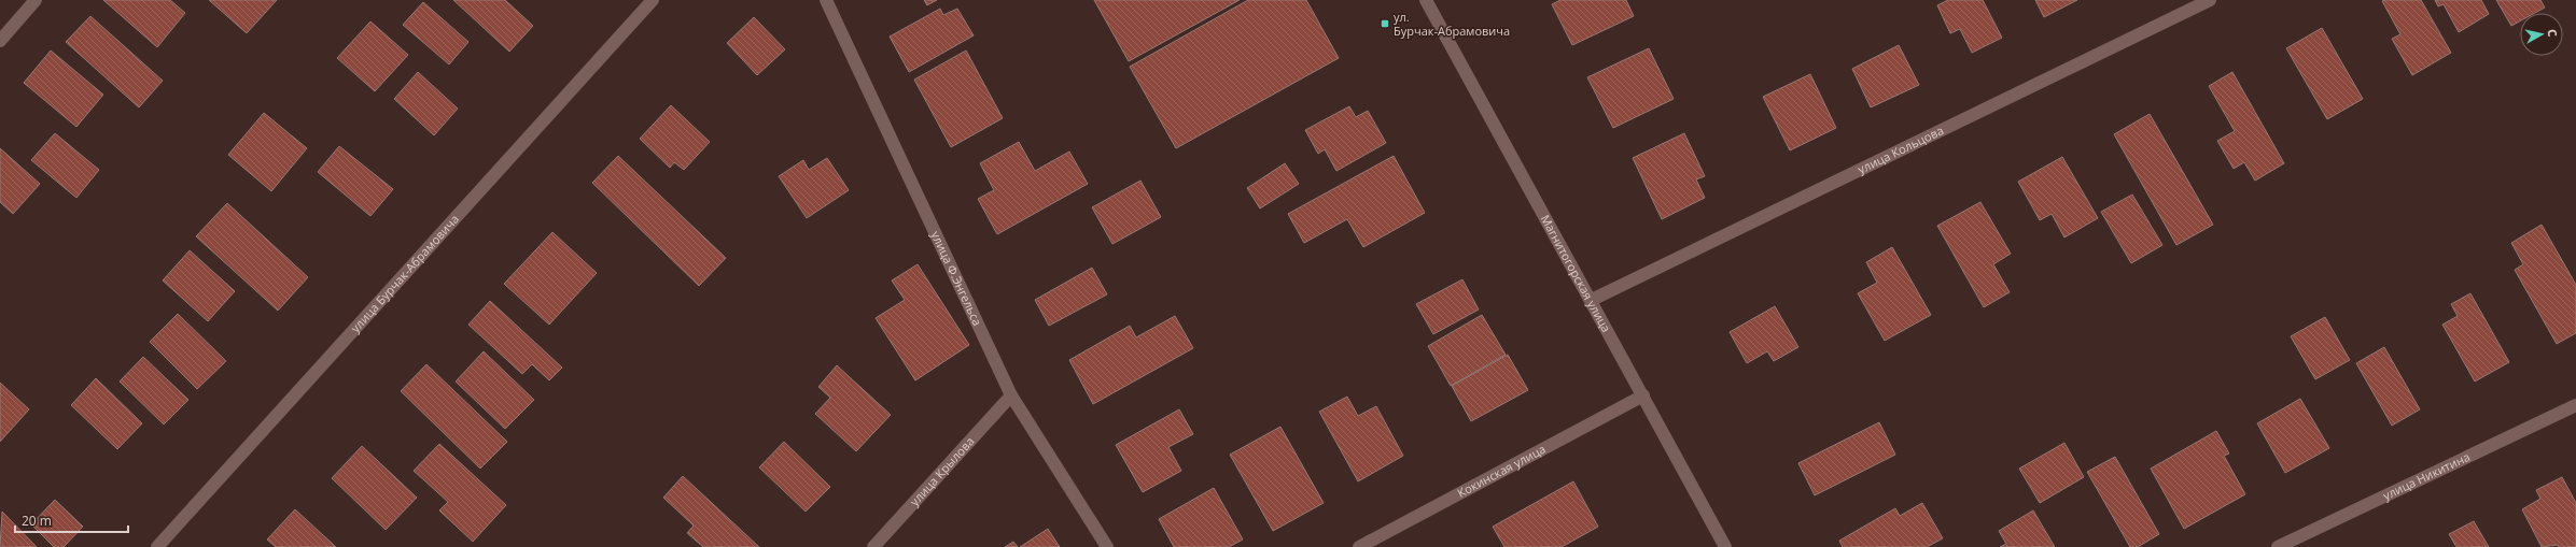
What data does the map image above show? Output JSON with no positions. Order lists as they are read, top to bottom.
{
  "streets": {
    "street": [
      "улица Кольцова",
      "улица Бурчак-Абрамовича",
      "Магнитогорская улица",
      "улица Ф.Энгельса",
      "Кокинская улица",
      "улица Крылова",
      "улица Никитина"
    ]
  },
  "crossings": [
    ["улица Кольцова", "Магнитогорская улица"],
    ["Магнитогорская улица", "Кокинская улица"],
    ["улица Ф.Энгельса", "улица Крылова"]
  ],
  "places": {
    "transit": ["ул. Бурчак-Абрамовича"]
  },
  "scale_bar": "20 m",
  "north": "right"
}
